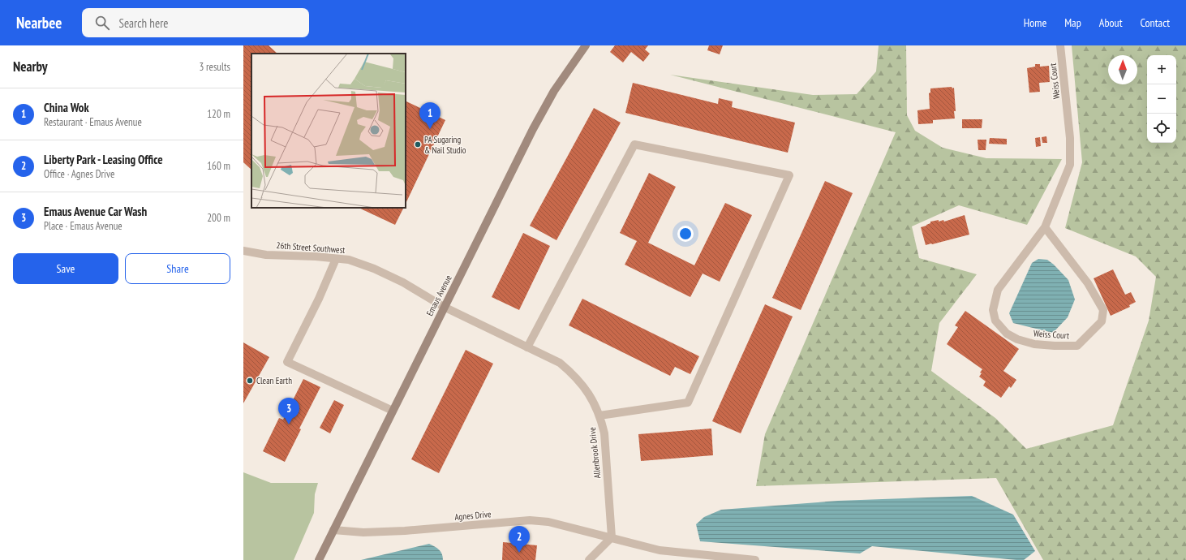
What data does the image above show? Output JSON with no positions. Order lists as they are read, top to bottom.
{
  "streets": {
    "main road": ["Emaus Avenue"],
    "street": [
      "Weiss Court",
      "26th Street Southwest",
      "Allenbrook Drive",
      "Agnes Drive"
    ]
  },
  "crossings": [
    ["26th Street Southwest", "Emaus Avenue"],
    ["26th Street Southwest", "Allenbrook Drive"],
    ["Emaus Avenue", "Allenbrook Drive"],
    ["Emaus Avenue", "Agnes Drive"],
    ["Allenbrook Drive", "Agnes Drive"]
  ],
  "places": ["PA Sugaring & Nail Studio", "Clean Earth"],
  "north": "top",
  "page": {
    "header": "Nearbee",
    "search": "Search here",
    "nav": [
      "Home",
      "Map",
      "About",
      "Contact"
    ],
    "heading": ["Nearby", "3 results"],
    "map_buttons": ["+", "−"],
    "list": [
      {
        "mark": "1",
        "name": "China Wok",
        "note": "Restaurant · Emaus Avenue",
        "value": "120 m"
      },
      {
        "mark": "2",
        "name": "Liberty Park - Leasing Office",
        "note": "Office · Agnes Drive",
        "value": "160 m"
      },
      {
        "mark": "3",
        "name": "Emaus Avenue Car Wash",
        "note": "Place · Emaus Avenue",
        "value": "200 m"
      }
    ],
    "pins": ["1", "3", "2"],
    "buttons": ["Save", "Share"]
  }
}
